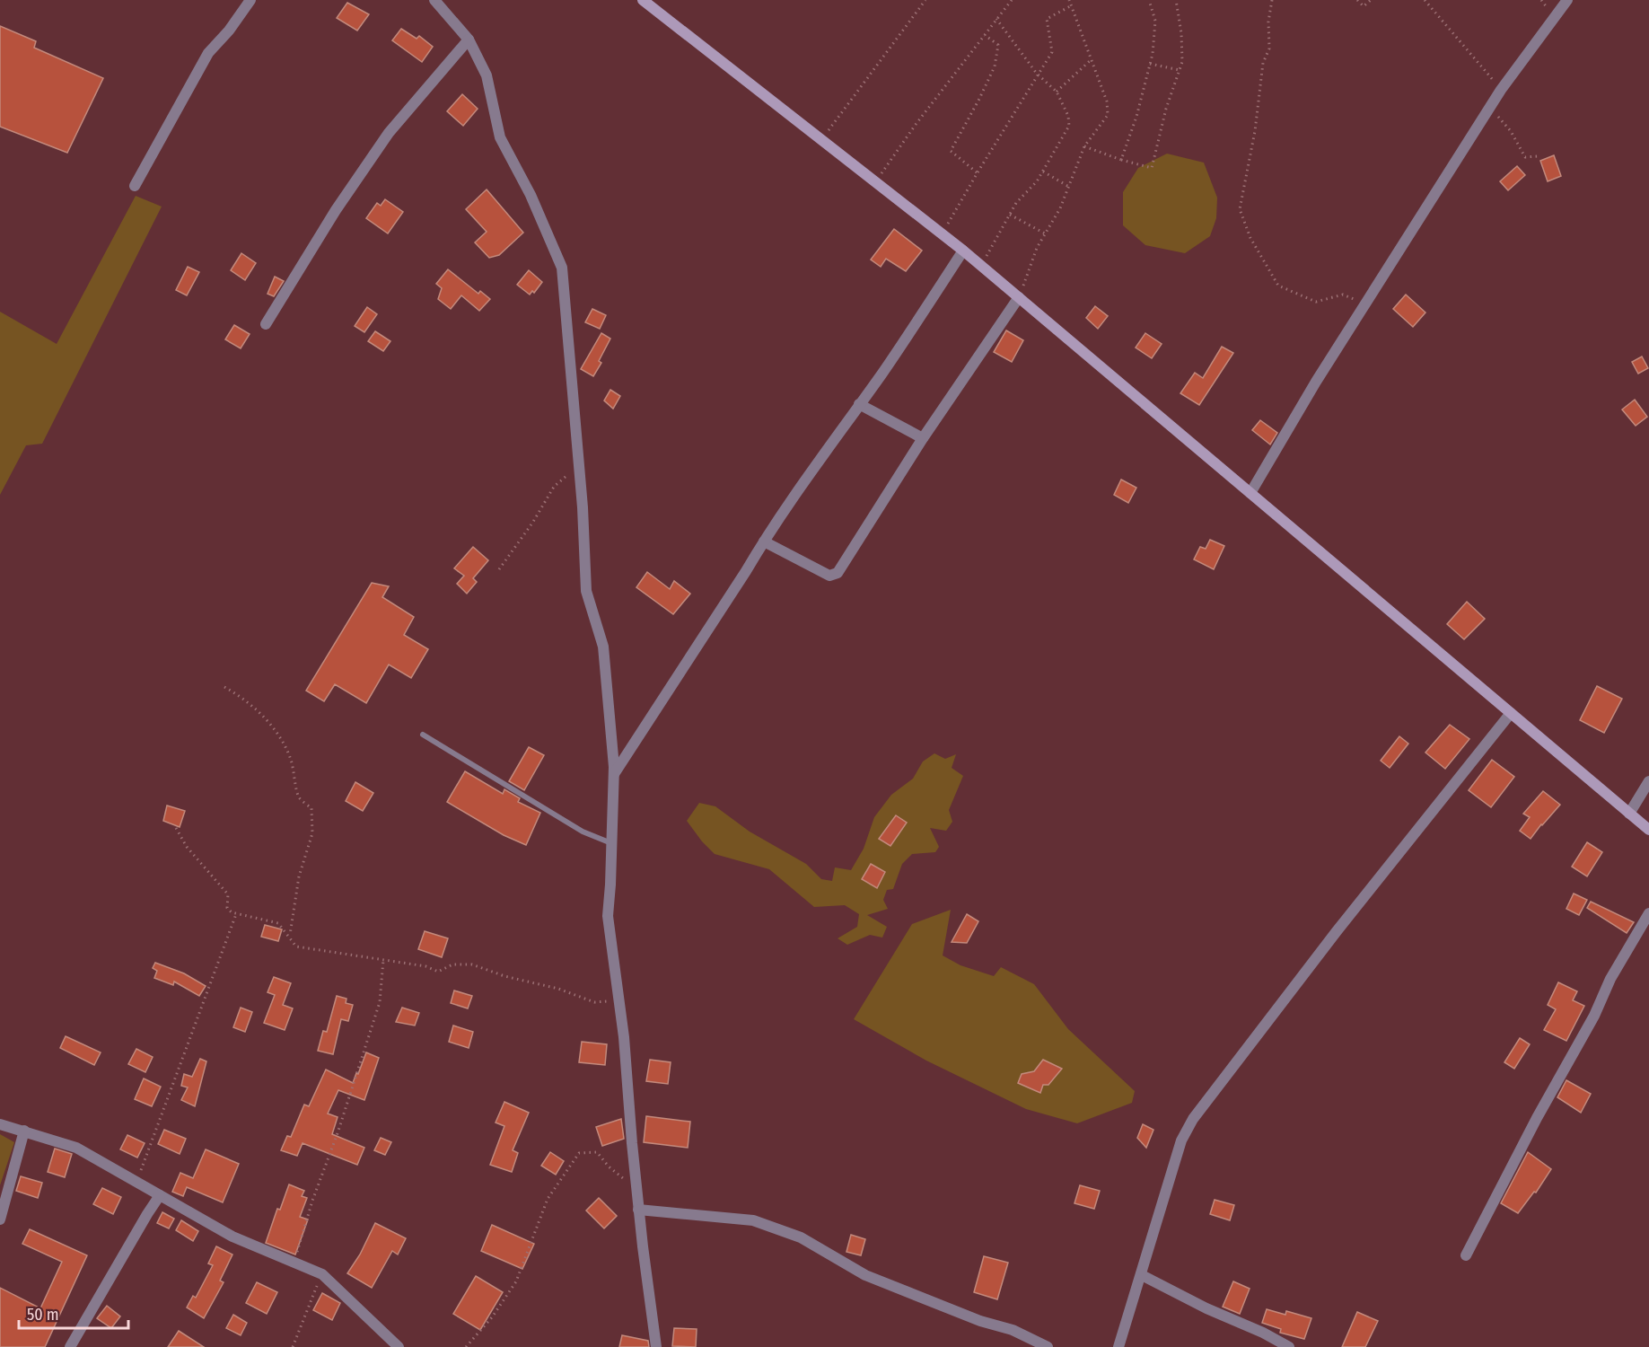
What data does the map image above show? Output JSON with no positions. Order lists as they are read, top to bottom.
{
  "scale_bar": "50 m"
}
